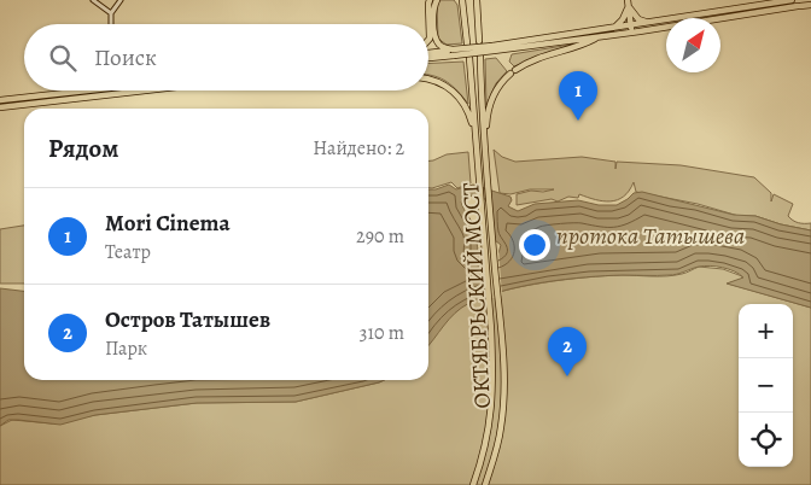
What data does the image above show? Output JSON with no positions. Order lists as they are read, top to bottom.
{
  "streets": {
    "main road": ["ОКТЯБРЬСКИЙ МОСТ"]
  },
  "water": ["протока Татышева"],
  "north": "top right",
  "page": {
    "search": "Поиск",
    "pins": ["1", "2"],
    "heading": ["Рядом", "Найдено: 2"],
    "list": [
      {
        "mark": "1",
        "name": "Mori Cinema",
        "note": "Театр",
        "value": "290 m"
      },
      {
        "mark": "2",
        "name": "Остров Татышев",
        "note": "Парк",
        "value": "310 m"
      }
    ],
    "map_buttons": ["+", "−"]
  }
}
